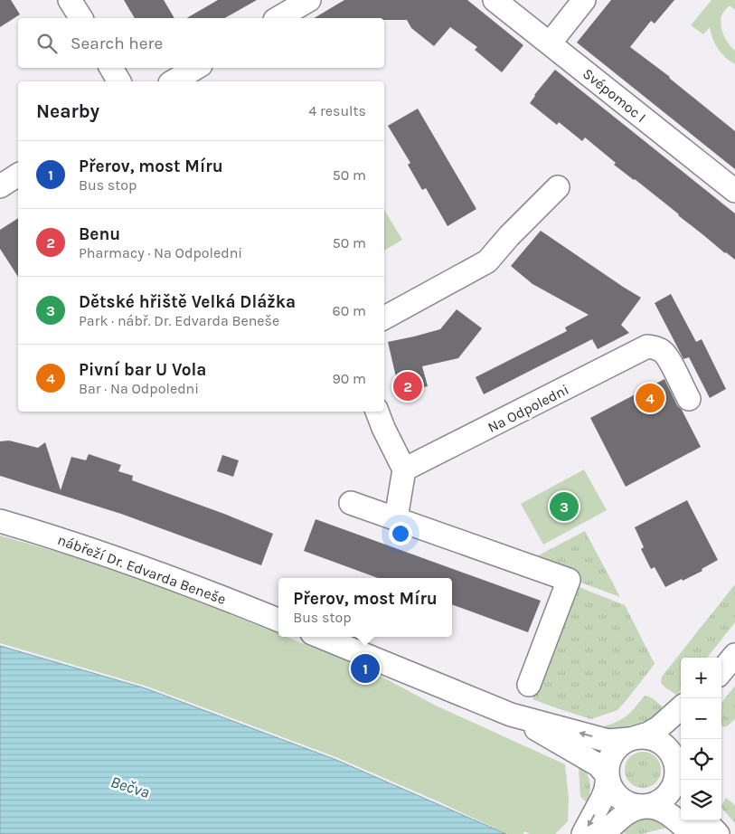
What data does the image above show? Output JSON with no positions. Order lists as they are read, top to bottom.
{
  "streets": {
    "street": ["Svépomoc I", "Na Odpoledni", "nábřeží Dr. Edvarda Beneše"]
  },
  "water": ["Bečva"],
  "page": {
    "search": "Search here",
    "heading": ["Nearby", "4 results"],
    "list": [
      {
        "mark": "1",
        "name": "Přerov, most Míru",
        "note": "Bus stop",
        "value": "50 m"
      },
      {
        "mark": "2",
        "name": "Benu",
        "note": "Pharmacy · Na Odpoledni",
        "value": "50 m"
      },
      {
        "mark": "3",
        "name": "Dětské hřiště Velká Dlážka",
        "note": "Park · nábř. Dr. Edvarda Beneše",
        "value": "60 m"
      },
      {
        "mark": "4",
        "name": "Pivní bar U Vola",
        "note": "Bar · Na Odpoledni",
        "value": "90 m"
      }
    ],
    "pins": [
      "2",
      "4",
      "3",
      "1"
    ],
    "popup": ["Přerov, most Míru", "Bus stop"],
    "map_buttons": ["+", "−"]
  }
}
